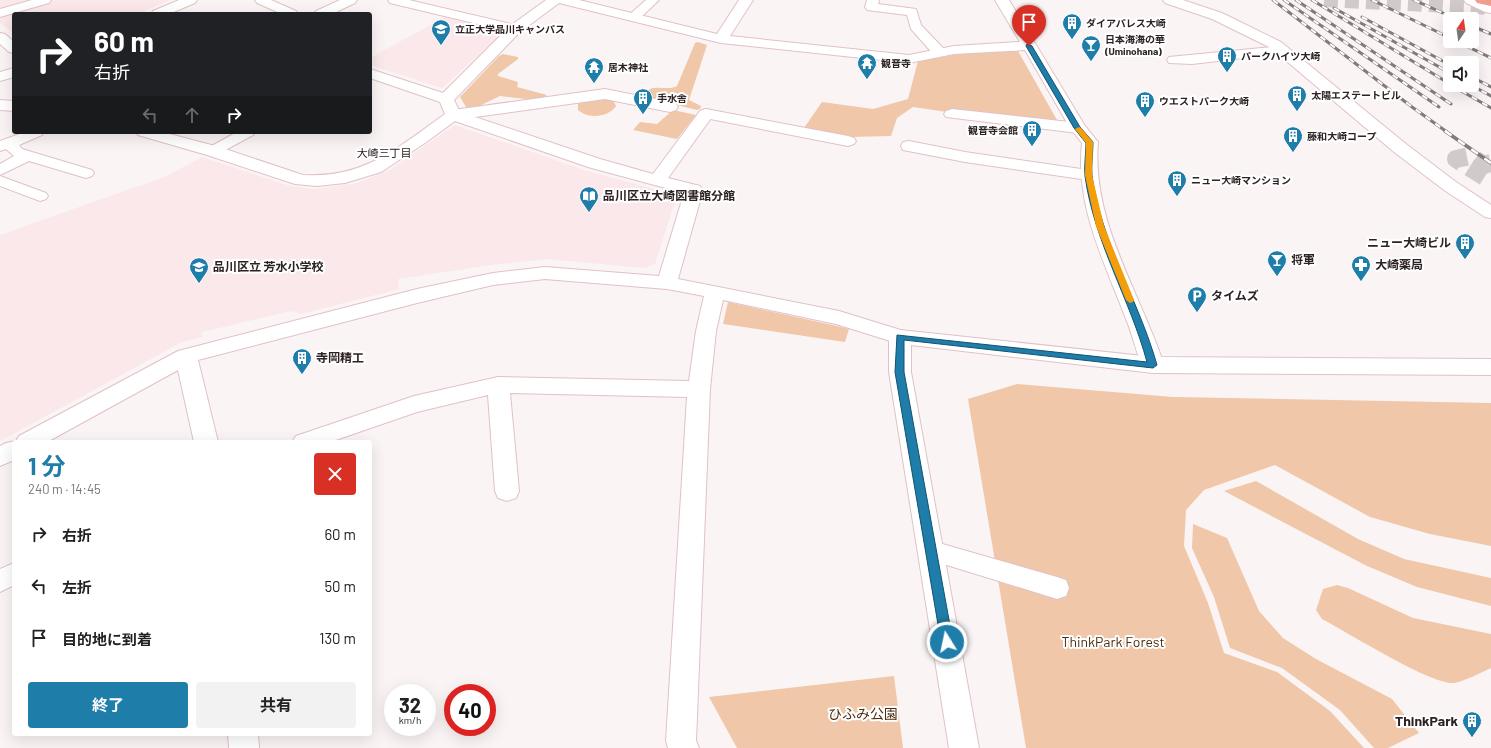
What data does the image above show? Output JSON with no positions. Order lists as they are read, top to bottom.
{
  "districts": ["大崎三丁目"],
  "parks": ["ThinkPark Forest", "ひふみ公園"],
  "places": {
    "building": [
      "ダイアパレス大崎",
      "パークハイツ大崎",
      "太陽エステートビル",
      "手水舎",
      "ウエストパーク大崎",
      "観音寺会館",
      "藤和大崎コープ",
      "ニュー大崎マンション",
      "ニュー大崎ビル",
      "寺岡精工",
      "ThinkPark"
    ],
    "school or university": ["立正大学品川キャンパス", "品川区立 芳水小学校"],
    "bar": ["日本海海の華 (Uminohana)", "将軍"],
    "temple": ["観音寺", "居木神社"],
    "library": ["品川区立大崎図書館分館"],
    "pharmacy": ["大崎薬局"],
    "parking": ["タイムズ"]
  },
  "north": "top",
  "page": {
    "turn": ["60 m", "右折"],
    "heading": ["1 分", "240 m · 14:45"],
    "list": [
      {
        "name": "右折",
        "value": "60 m"
      },
      {
        "name": "左折",
        "value": "50 m"
      },
      {
        "name": "目的地に到着",
        "value": "130 m"
      }
    ],
    "buttons": ["終了", "共有"],
    "speed": "32 km/h",
    "limit": "40"
  }
}
